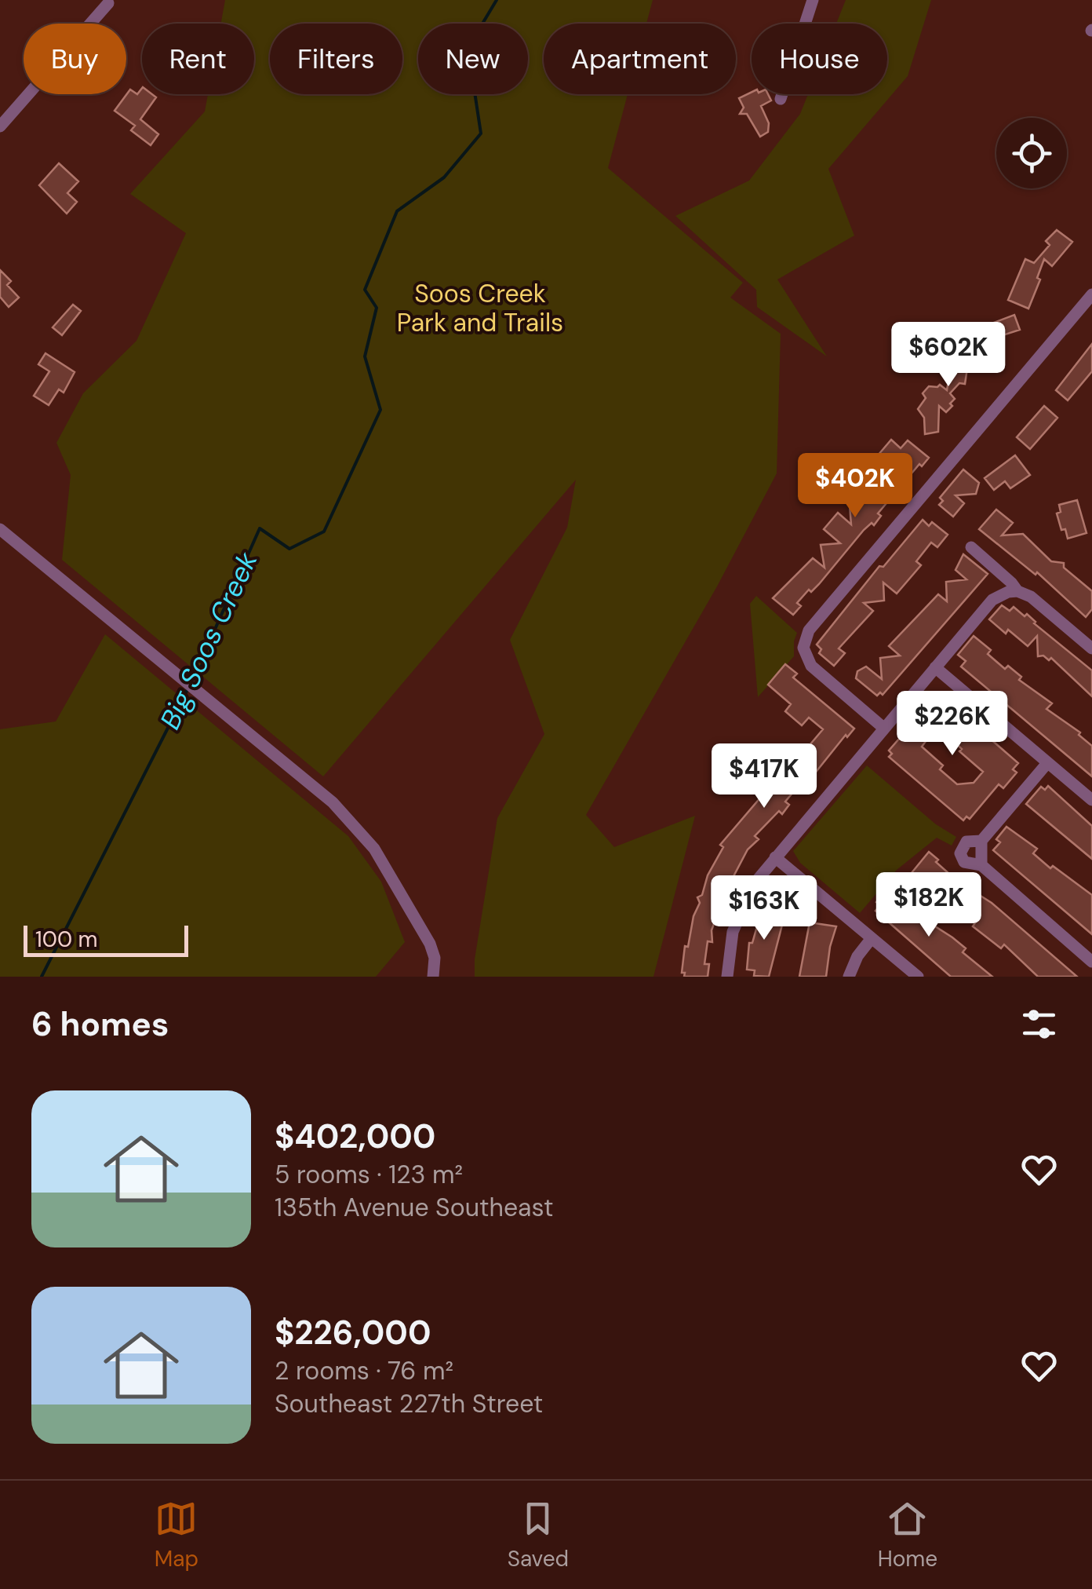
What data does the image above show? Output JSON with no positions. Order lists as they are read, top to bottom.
{
  "water": ["Big Soos Creek"],
  "parks": ["Soos Creek Park and Trails"],
  "scale_bar": "100 m",
  "page": {
    "chip": [
      "Buy",
      "Rent",
      "Filters",
      "New",
      "Apartment",
      "House"
    ],
    "price": [
      "$602K",
      "$402K",
      "$226K",
      "$417K",
      "$182K",
      "$163K"
    ],
    "scale": "100 m",
    "heading": "6 homes",
    "list": [
      {
        "name": "$402,000",
        "note": "5 rooms · 123 m² · 135th Avenue Southeast"
      },
      {
        "name": "$226,000",
        "note": "2 rooms · 76 m² · Southeast 227th Street"
      }
    ],
    "tabs": ["Map", "Saved", "Home"]
  }
}
